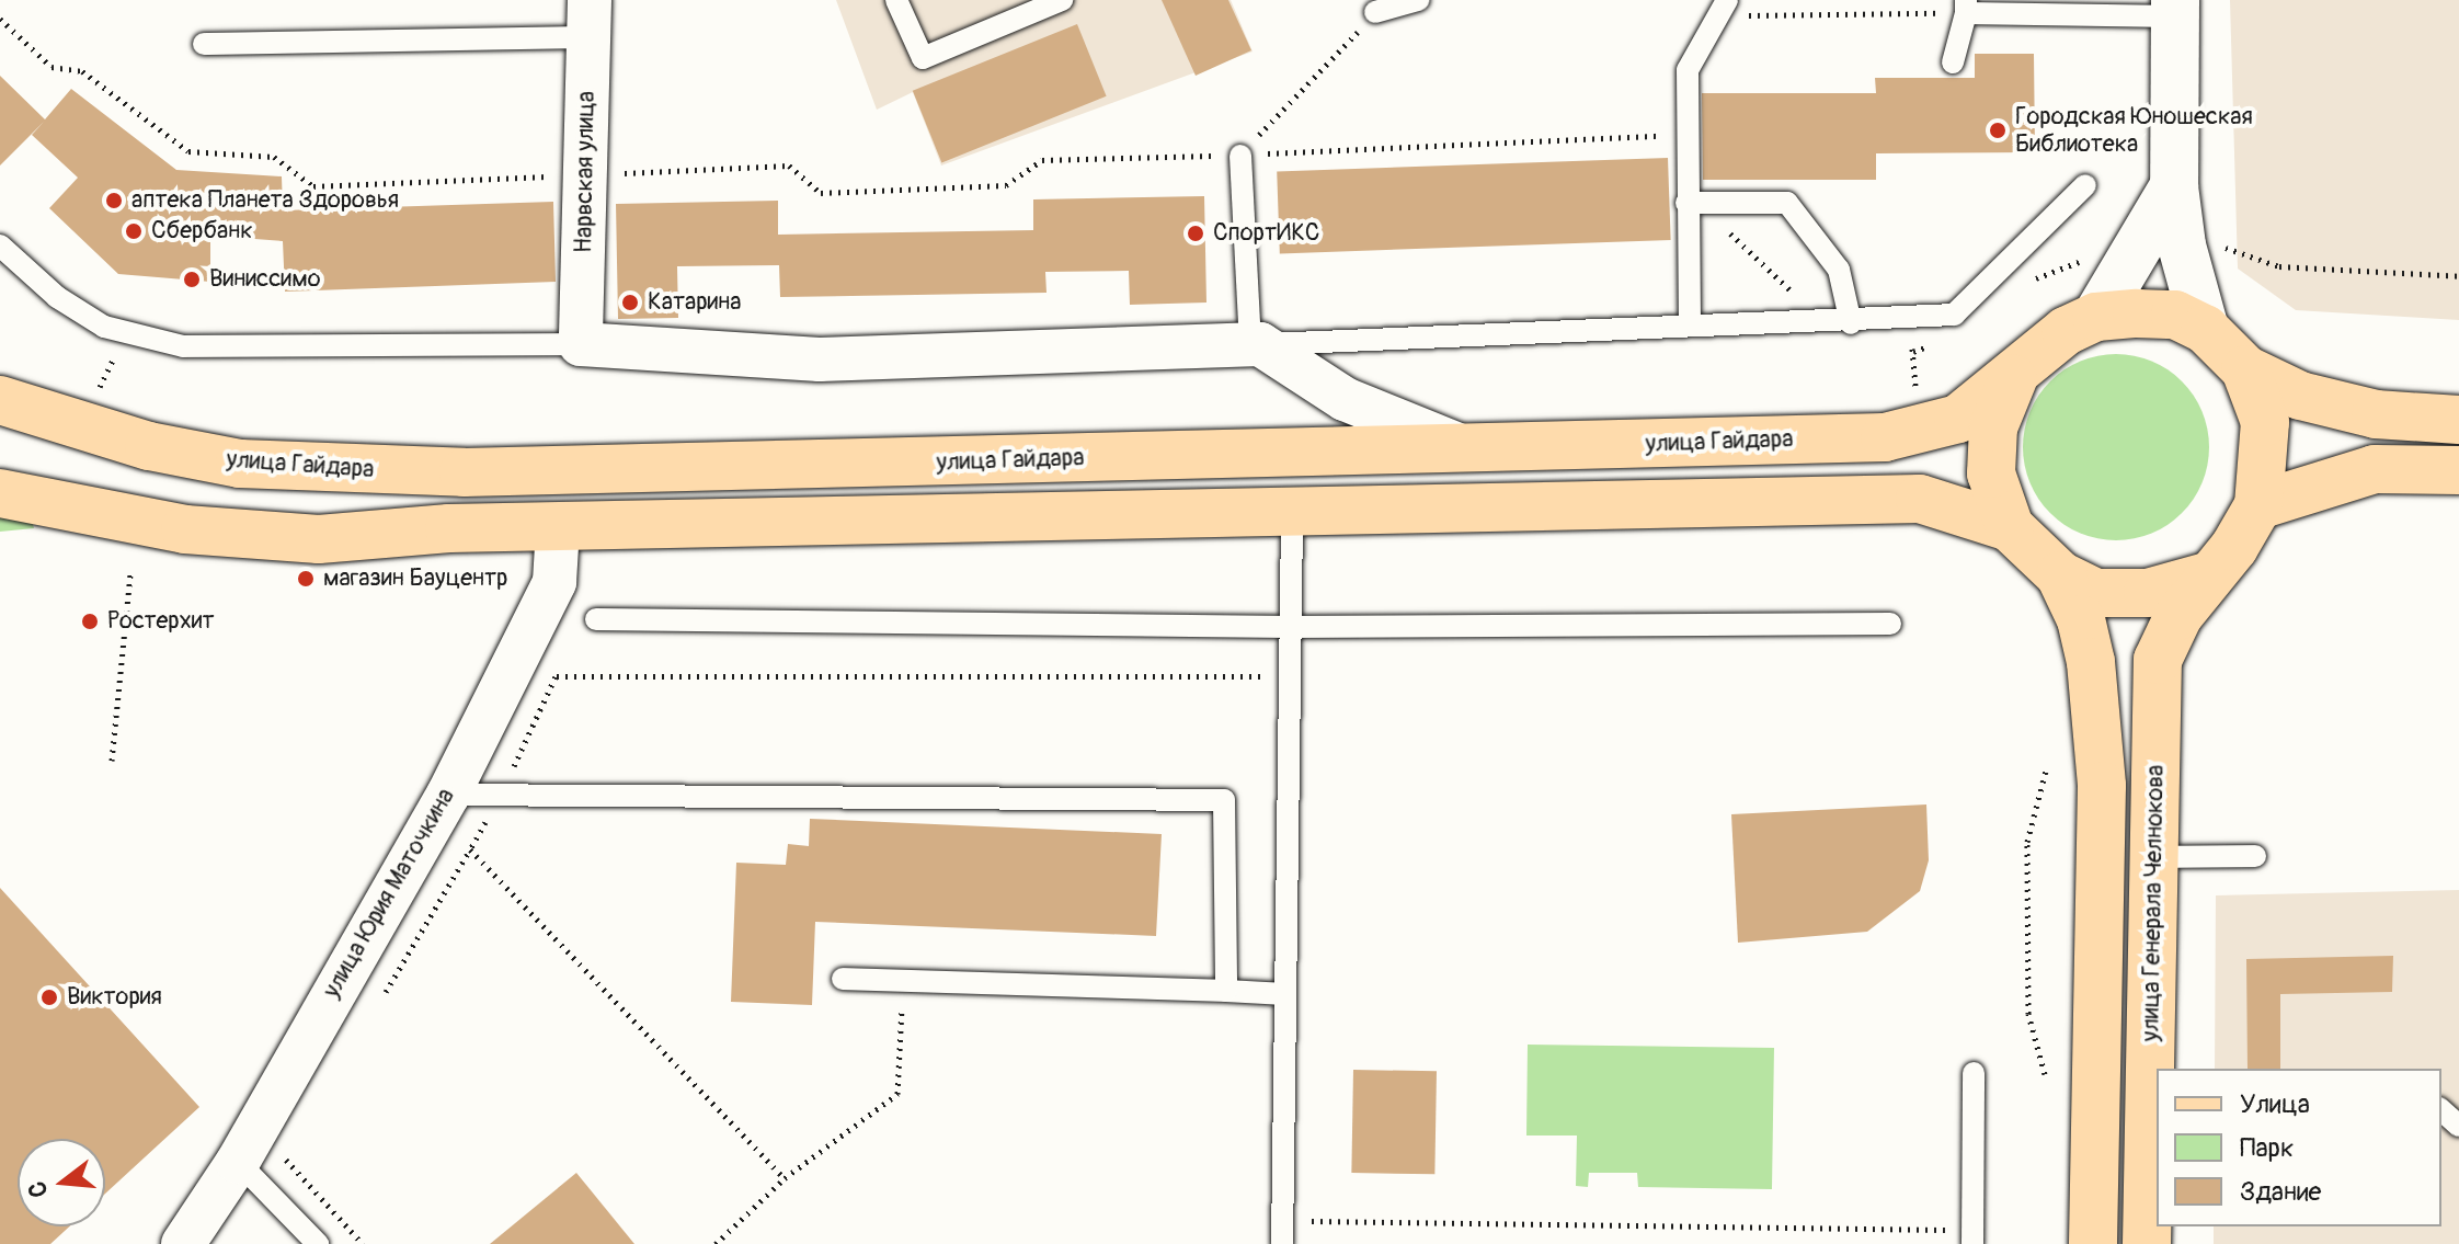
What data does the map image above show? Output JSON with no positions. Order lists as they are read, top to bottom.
{
  "streets": {
    "main road": ["улица Гайдара", "улица Генерала Челнокова"],
    "street": ["Нарвская улица", "улица Юрия Маточкина"]
  },
  "crossings": [
    ["улица Гайдара", "улица Юрия Маточкина"],
    ["улица Гайдара", "улица Генерала Челнокова"]
  ],
  "places": [
    "Городская Юношеская Библиотека",
    "аптека Планета Здоровья",
    "Сбербанк",
    "СпортИКС",
    "Виниссимо",
    "Катарина",
    "магазин Бауцентр",
    "Ростерхит",
    "Виктория"
  ],
  "legend": ["Улица", "Парк", "Здание"],
  "north": "left"
}
